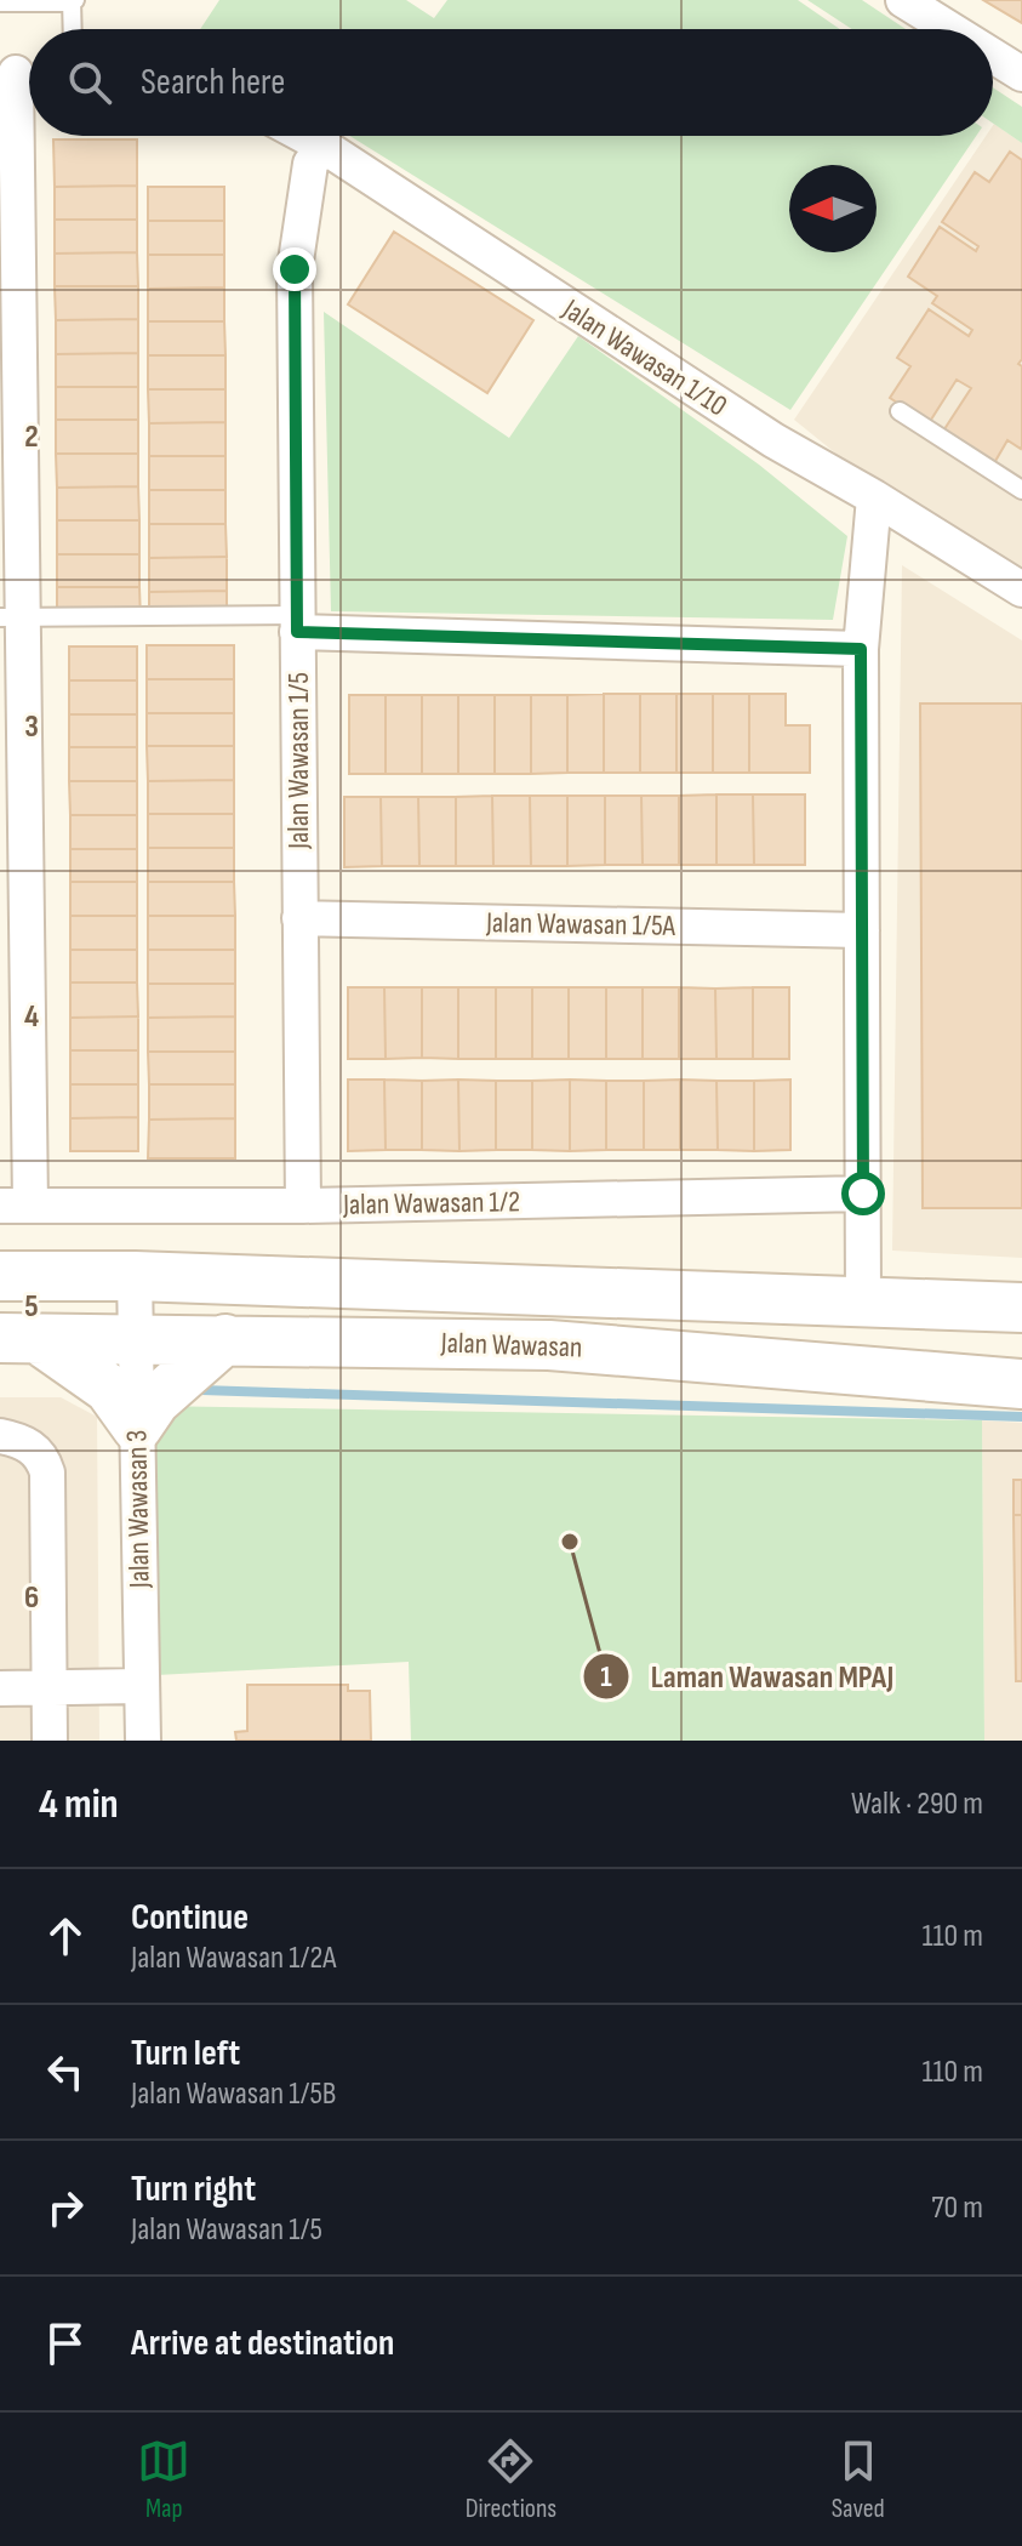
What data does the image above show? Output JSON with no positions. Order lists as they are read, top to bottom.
{
  "streets": {
    "main road": ["Jalan Wawasan"],
    "street": [
      "Jalan Wawasan 1/10",
      "Jalan Wawasan 1/5",
      "Jalan Wawasan 1/5A",
      "Jalan Wawasan 1/2",
      "Jalan Wawasan 3"
    ]
  },
  "crossings": [
    ["Jalan Wawasan 1/10", "Jalan Wawasan 1/5"],
    ["Jalan Wawasan 1/5", "Jalan Wawasan 1/5A"],
    ["Jalan Wawasan 1/5", "Jalan Wawasan 1/2"],
    ["Jalan Wawasan", "Jalan Wawasan 3"]
  ],
  "places": ["Laman Wawasan MPAJ"],
  "north": "left",
  "page": {
    "search": "Search here",
    "heading": ["4 min", "Walk · 290 m"],
    "list": [
      ["Continue", "Jalan Wawasan 1/2A", "110 m"],
      ["Turn left", "Jalan Wawasan 1/5B", "110 m"],
      ["Turn right", "Jalan Wawasan 1/5", "70 m"],
      "Arrive at destination"
    ],
    "nav": ["Map", "Directions", "Saved"]
  },
  "grid": {
    "rows": [
      "2",
      "3",
      "4",
      "5",
      "6"
    ]
  }
}
